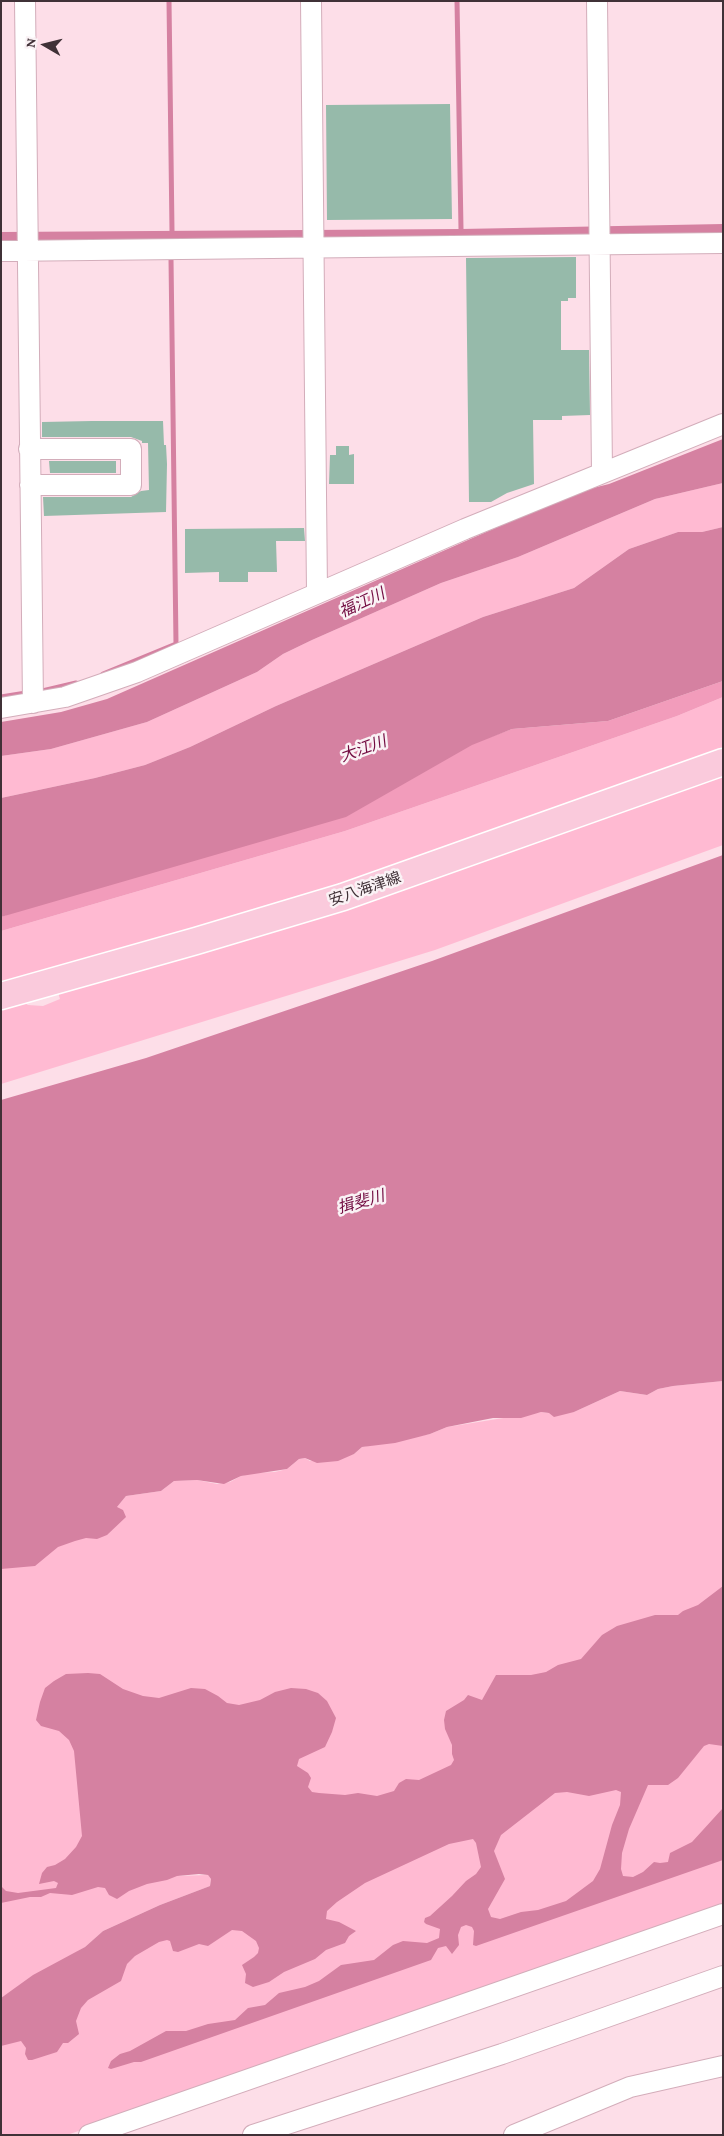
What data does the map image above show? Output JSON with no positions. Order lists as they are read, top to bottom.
{
  "streets": {
    "main road": ["安八海津線"]
  },
  "water": ["福江川", "大江川", "揖斐川"],
  "north": "left"
}
